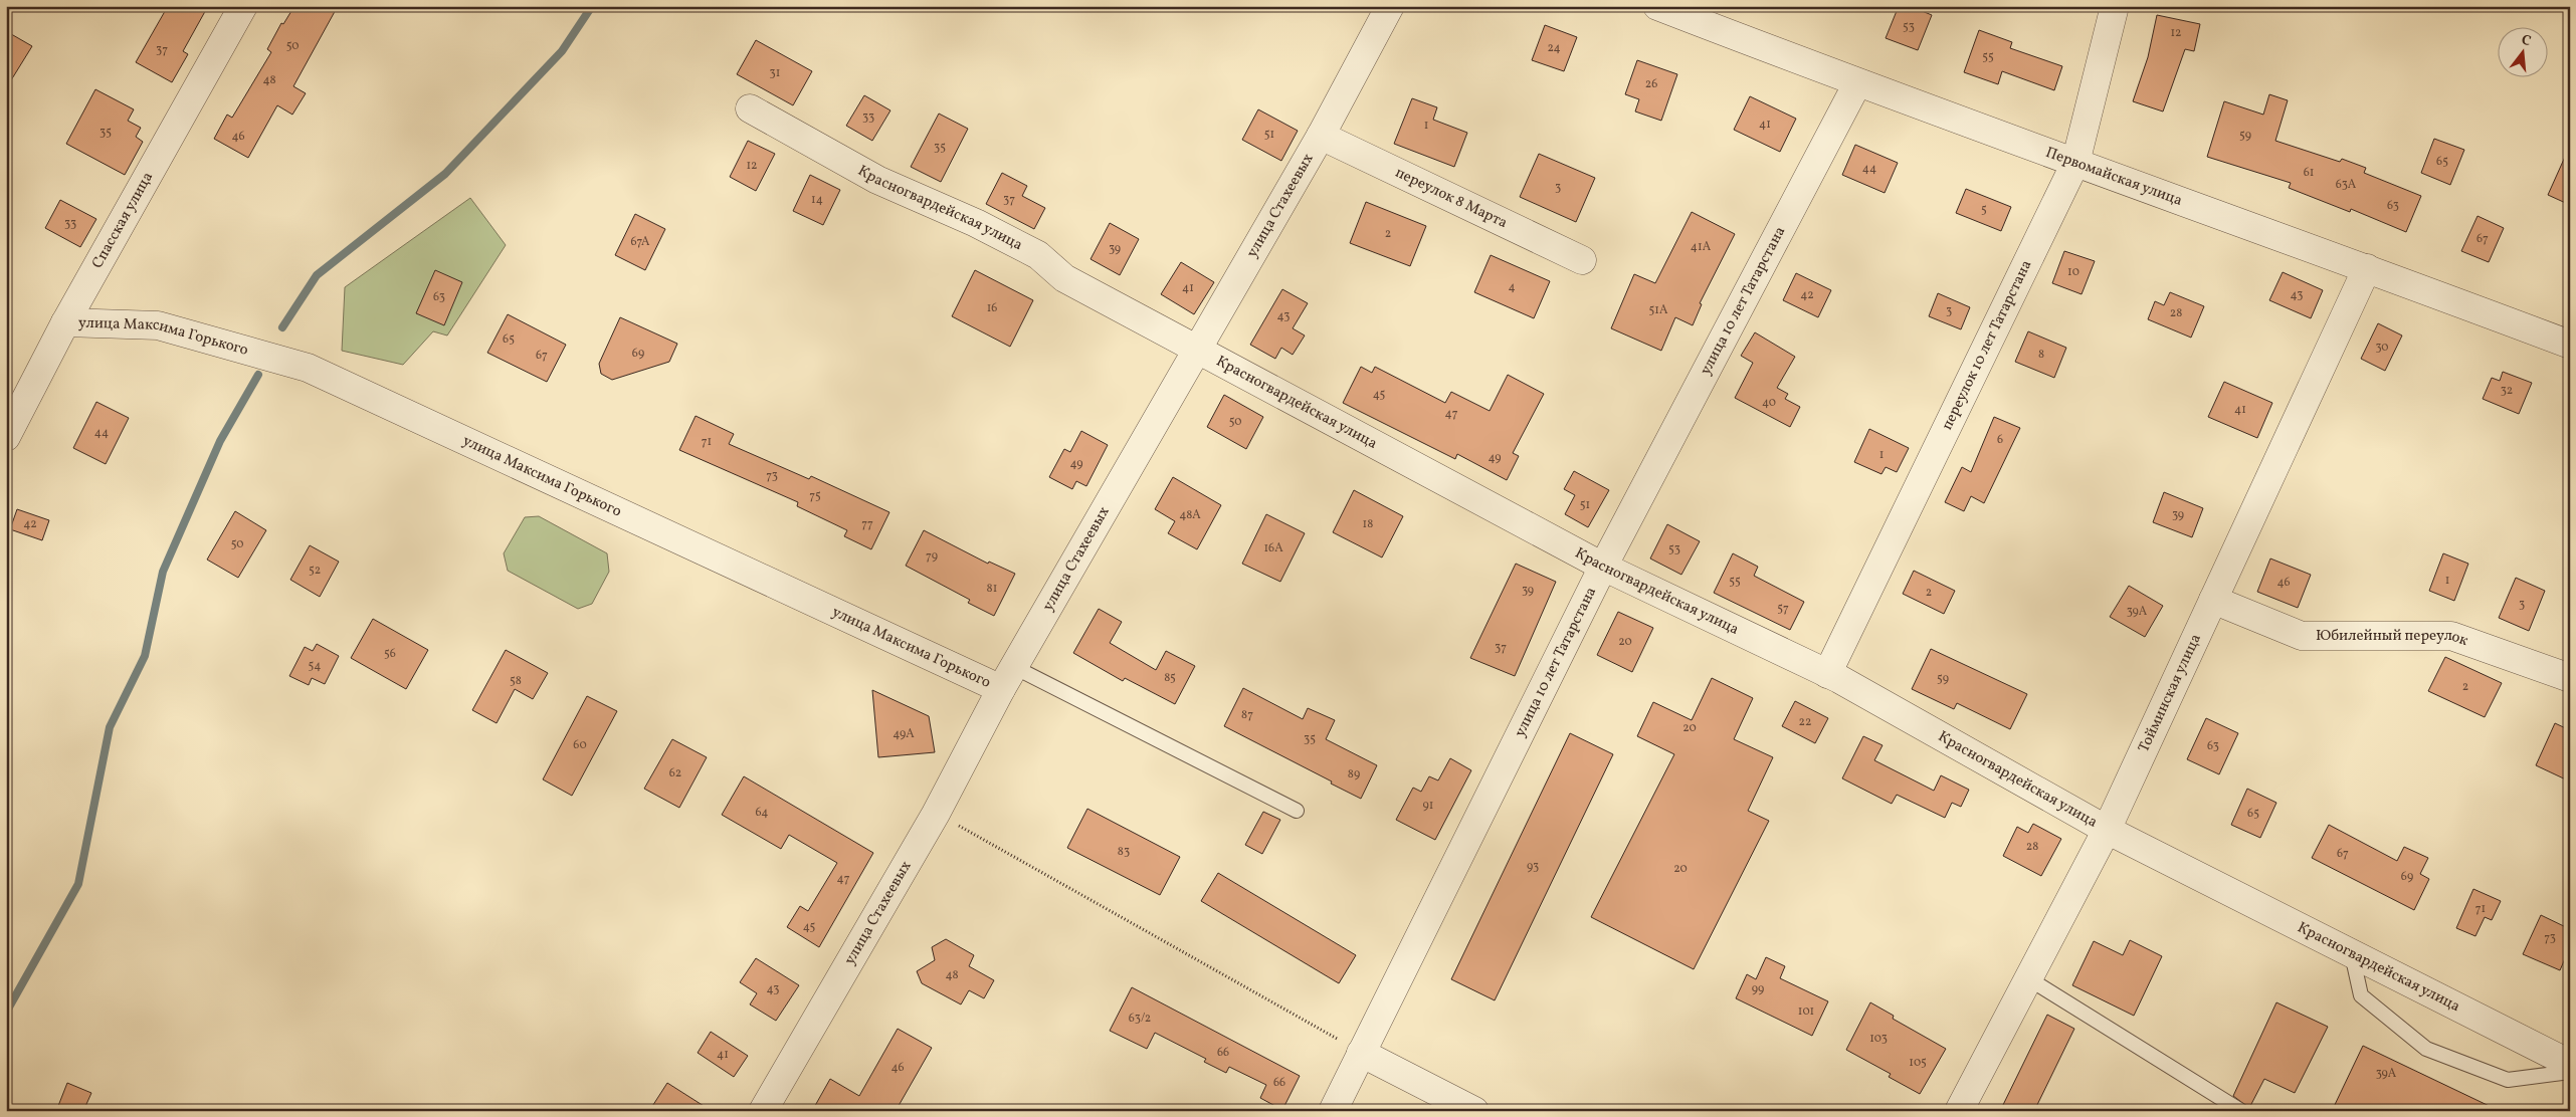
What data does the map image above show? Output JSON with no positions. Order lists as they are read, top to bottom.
{
  "streets": {
    "street": [
      "Первомайская улица",
      "переулок 8 Марта",
      "Красногвардейская улица",
      "улица Стахеевых",
      "Спасская улица",
      "улица 10 лет Татарстана",
      "улица Максима Горького",
      "переулок 10 лет Татарстана",
      "Юбилейный переулок",
      "Тойминская улица"
    ]
  },
  "crossings": [
    ["Первомайская улица", "улица 10 лет Татарстана"],
    ["Первомайская улица", "переулок 10 лет Татарстана"],
    ["Первомайская улица", "Тойминская улица"],
    ["переулок 8 Марта", "улица Стахеевых"],
    ["Красногвардейская улица", "улица Стахеевых"],
    ["Красногвардейская улица", "улица 10 лет Татарстана"],
    ["Красногвардейская улица", "переулок 10 лет Татарстана"],
    ["Красногвардейская улица", "Тойминская улица"],
    ["улица Стахеевых", "улица Максима Горького"],
    ["Спасская улица", "улица Максима Горького"],
    ["Юбилейный переулок", "Тойминская улица"]
  ],
  "house_numbers": [
    "53",
    "12",
    "50",
    "24",
    "37",
    "55",
    "31",
    "48",
    "26",
    "33",
    "41",
    "1",
    "35",
    "51",
    "59",
    "46",
    "35",
    "65",
    "12",
    "44",
    "61",
    "63А",
    "3",
    "14",
    "37",
    "63",
    "5",
    "33",
    "2",
    "67",
    "67А",
    "41А",
    "39",
    "10",
    "4",
    "41",
    "42",
    "43",
    "63",
    "16",
    "51А",
    "3",
    "28",
    "43",
    "65",
    "30",
    "69",
    "8",
    "67",
    "32",
    "45",
    "40",
    "41",
    "47",
    "50",
    "44",
    "6",
    "71",
    "1",
    "49",
    "49",
    "73",
    "75",
    "51",
    "48А",
    "39",
    "42",
    "77",
    "18",
    "50",
    "16А",
    "53",
    "79",
    "52",
    "1",
    "55",
    "46",
    "81",
    "39",
    "2",
    "3",
    "57",
    "39А",
    "20",
    "37",
    "56",
    "54",
    "85",
    "59",
    "58",
    "2",
    "87",
    "22",
    "20",
    "49А",
    "35",
    "60",
    "63",
    "62",
    "89",
    "91",
    "64",
    "65",
    "28",
    "83",
    "67",
    "93",
    "20",
    "69",
    "47",
    "71",
    "45",
    "73",
    "48",
    "43",
    "99",
    "101",
    "63/2",
    "103",
    "66",
    "41",
    "105",
    "46",
    "39А",
    "66"
  ],
  "north": "top"
}
